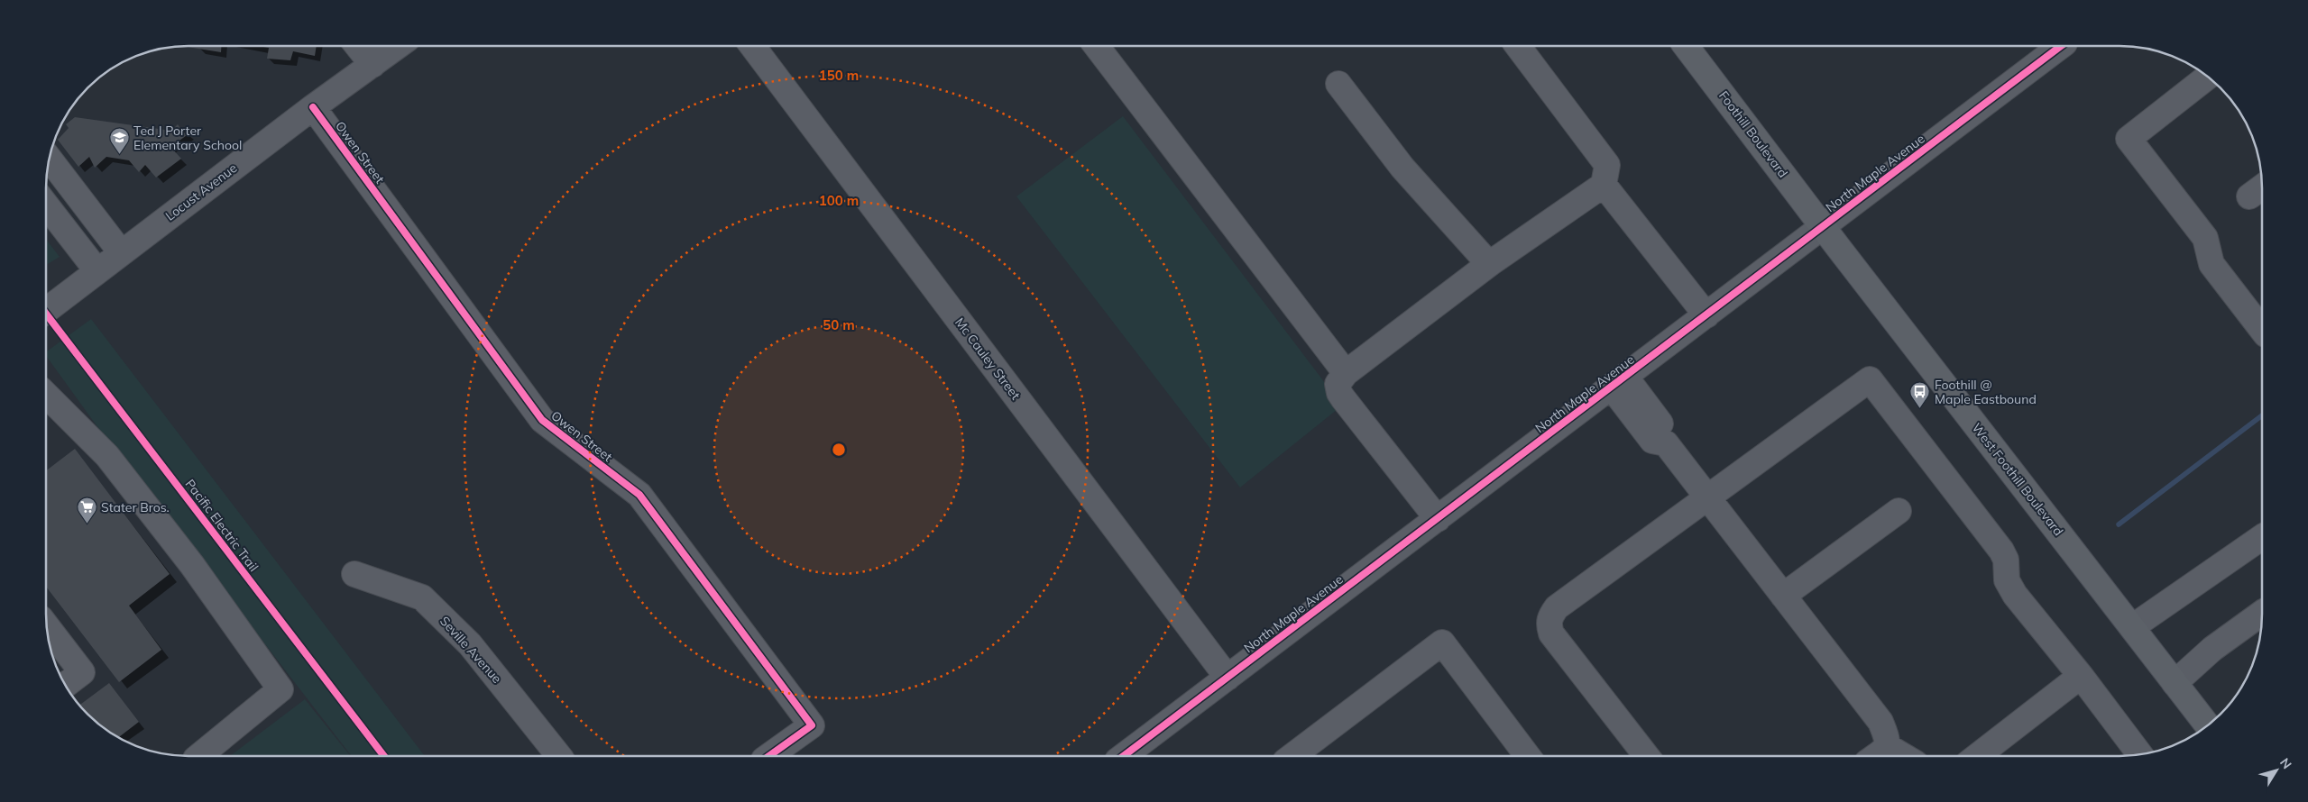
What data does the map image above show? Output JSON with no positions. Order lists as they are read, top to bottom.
{
  "streets": {
    "main road": ["Foothill Boulevard", "West Foothill Boulevard"],
    "street": [
      "Owen Street",
      "North Maple Avenue",
      "Locust Avenue",
      "Mc Cauley Street",
      "Seville Avenue"
    ],
    "cycle path": ["Pacific Electric Trail"]
  },
  "crossings": [
    ["Foothill Boulevard", "North Maple Avenue"],
    ["Foothill Boulevard", "West Foothill Boulevard"],
    ["Owen Street", "Locust Avenue"],
    ["North Maple Avenue", "Mc Cauley Street"],
    ["North Maple Avenue", "West Foothill Boulevard"]
  ],
  "places": {
    "school or university": ["Ted J Porter Elementary School"],
    "bus stop": ["Foothill @ Maple Eastbound"],
    "supermarket": ["Stater Bros."]
  },
  "north": "top right",
  "rings": ["150 m", "100 m", "50 m"]
}
